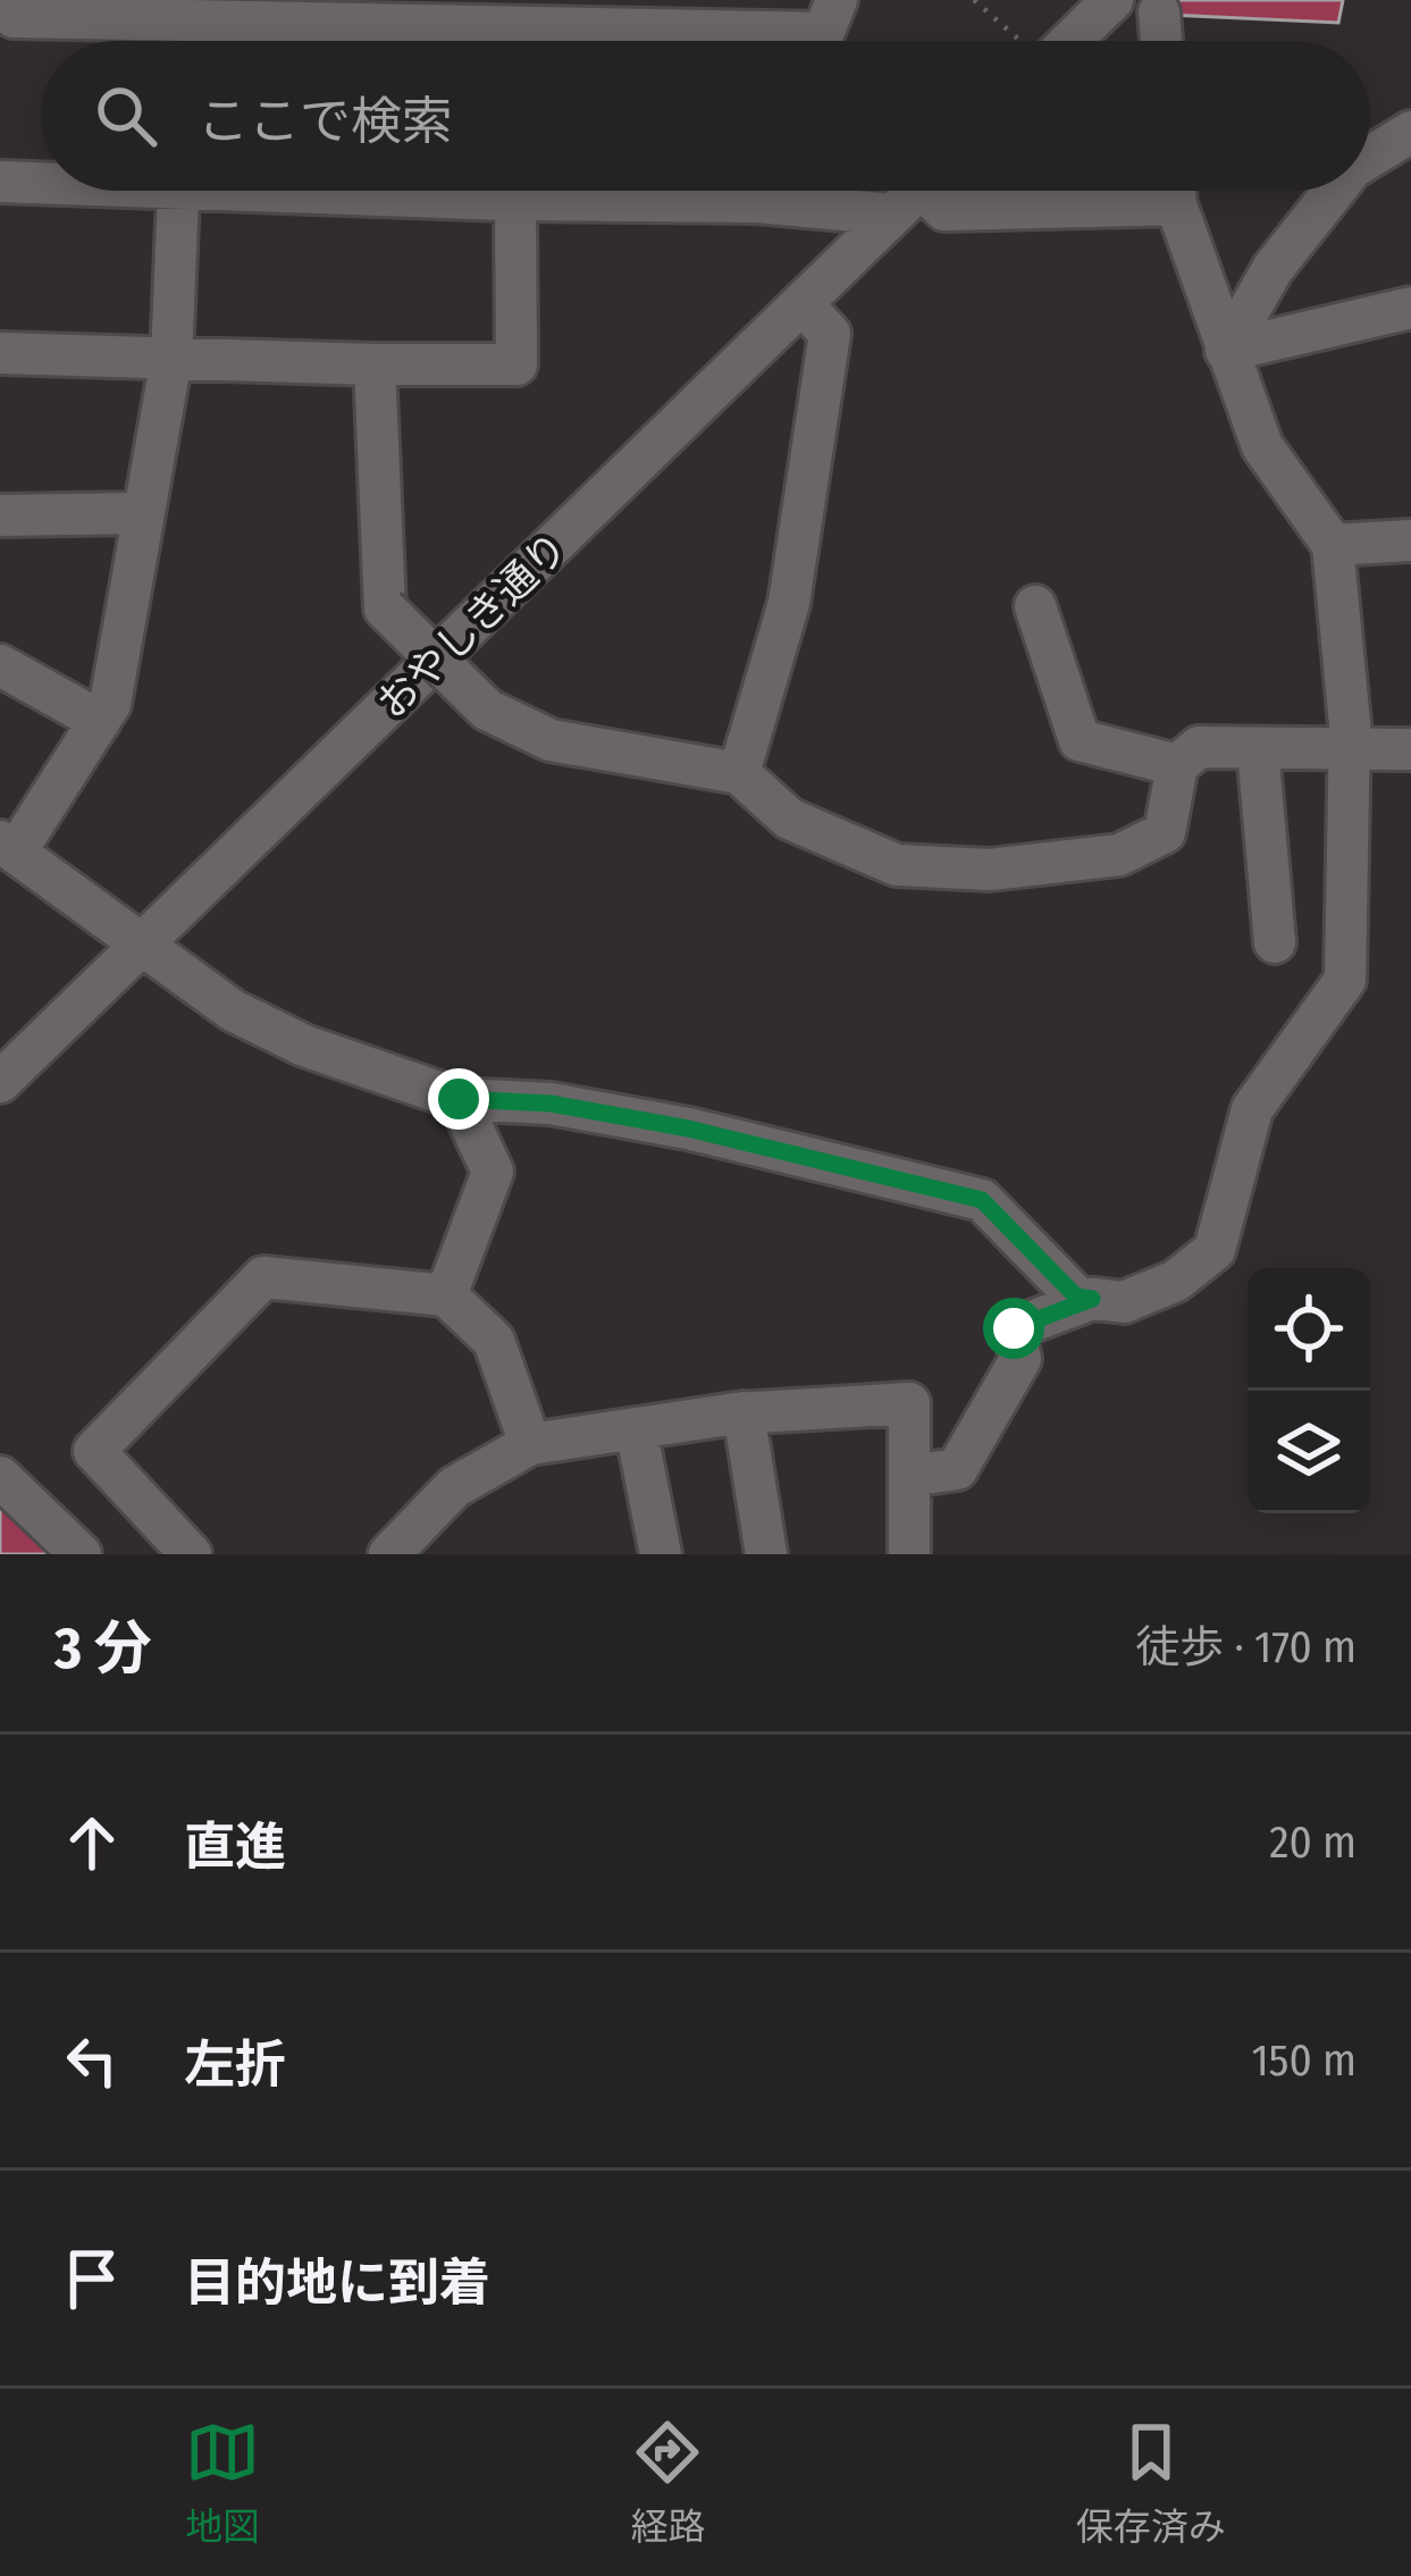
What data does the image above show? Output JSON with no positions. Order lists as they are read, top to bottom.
{
  "streets": {
    "street": ["おやしき通り"]
  },
  "page": {
    "search": "ここで検索",
    "heading": ["3 分", "徒歩 · 170 m"],
    "list": [
      ["直進", "20 m"],
      ["左折", "150 m"],
      "目的地に到着"
    ],
    "nav": ["地図", "経路", "保存済み"]
  }
}
